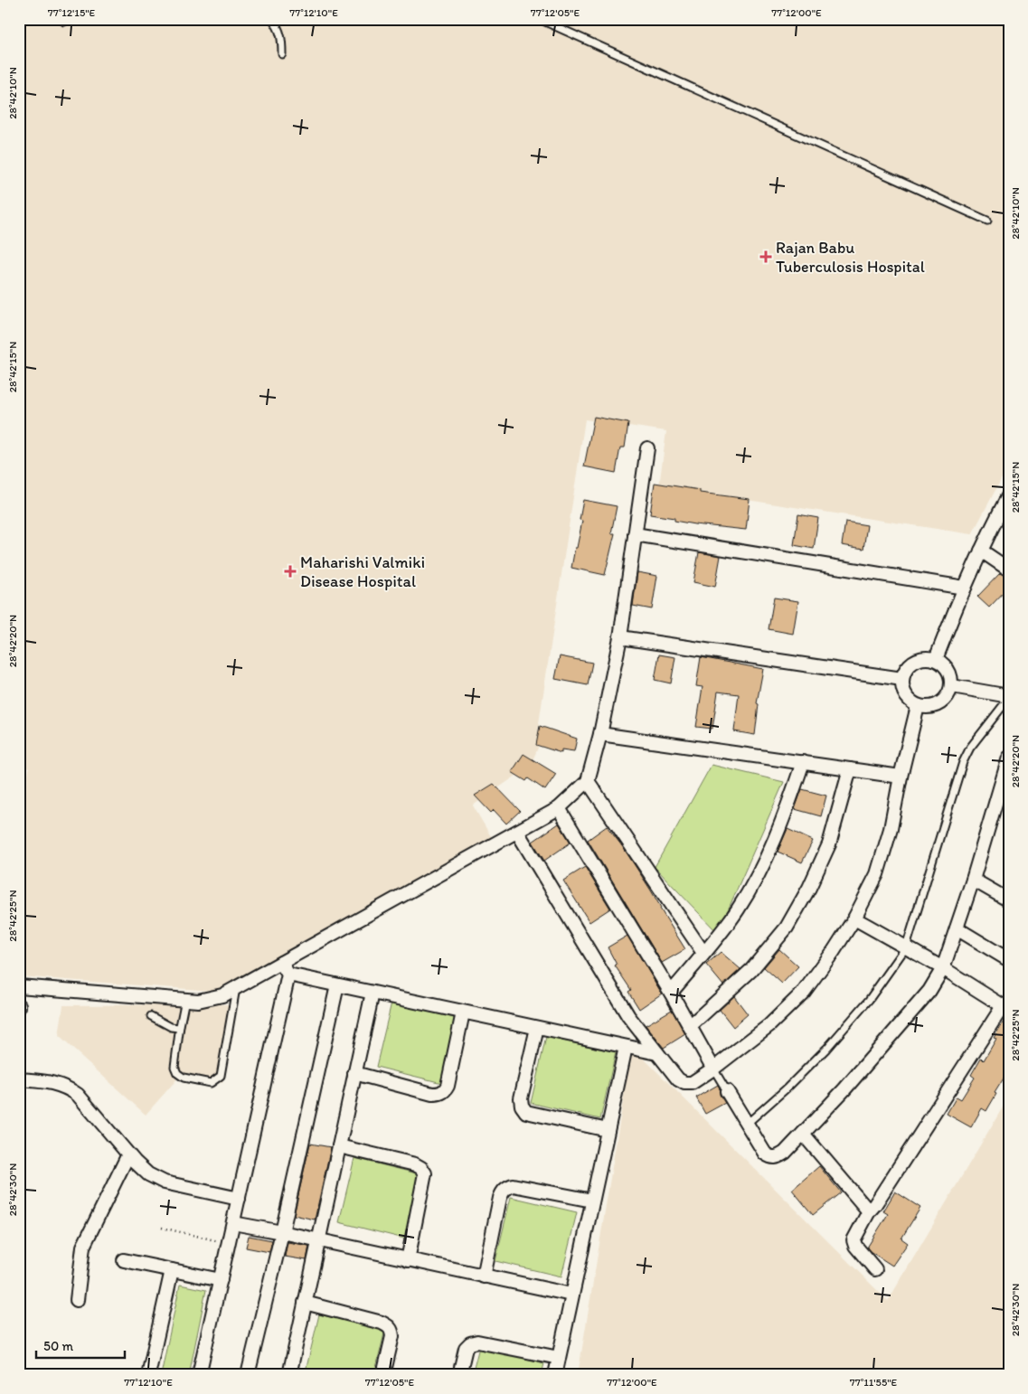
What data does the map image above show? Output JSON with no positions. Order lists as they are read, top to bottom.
{
  "places": {
    "health": ["Rajan Babu Tuberculosis Hospital", "Maharishi Valmiki Disease Hospital"]
  },
  "scale_bar": "50 m",
  "coordinates": [
    "77°12'15\"E",
    "77°12'10\"E",
    "77°12'05\"E",
    "77°12'00\"E",
    "28°42'10\"N",
    "28°42'15\"N",
    "28°42'20\"N",
    "28°42'25\"N",
    "28°42'30\"N",
    "77°11'55\"E"
  ]
}
